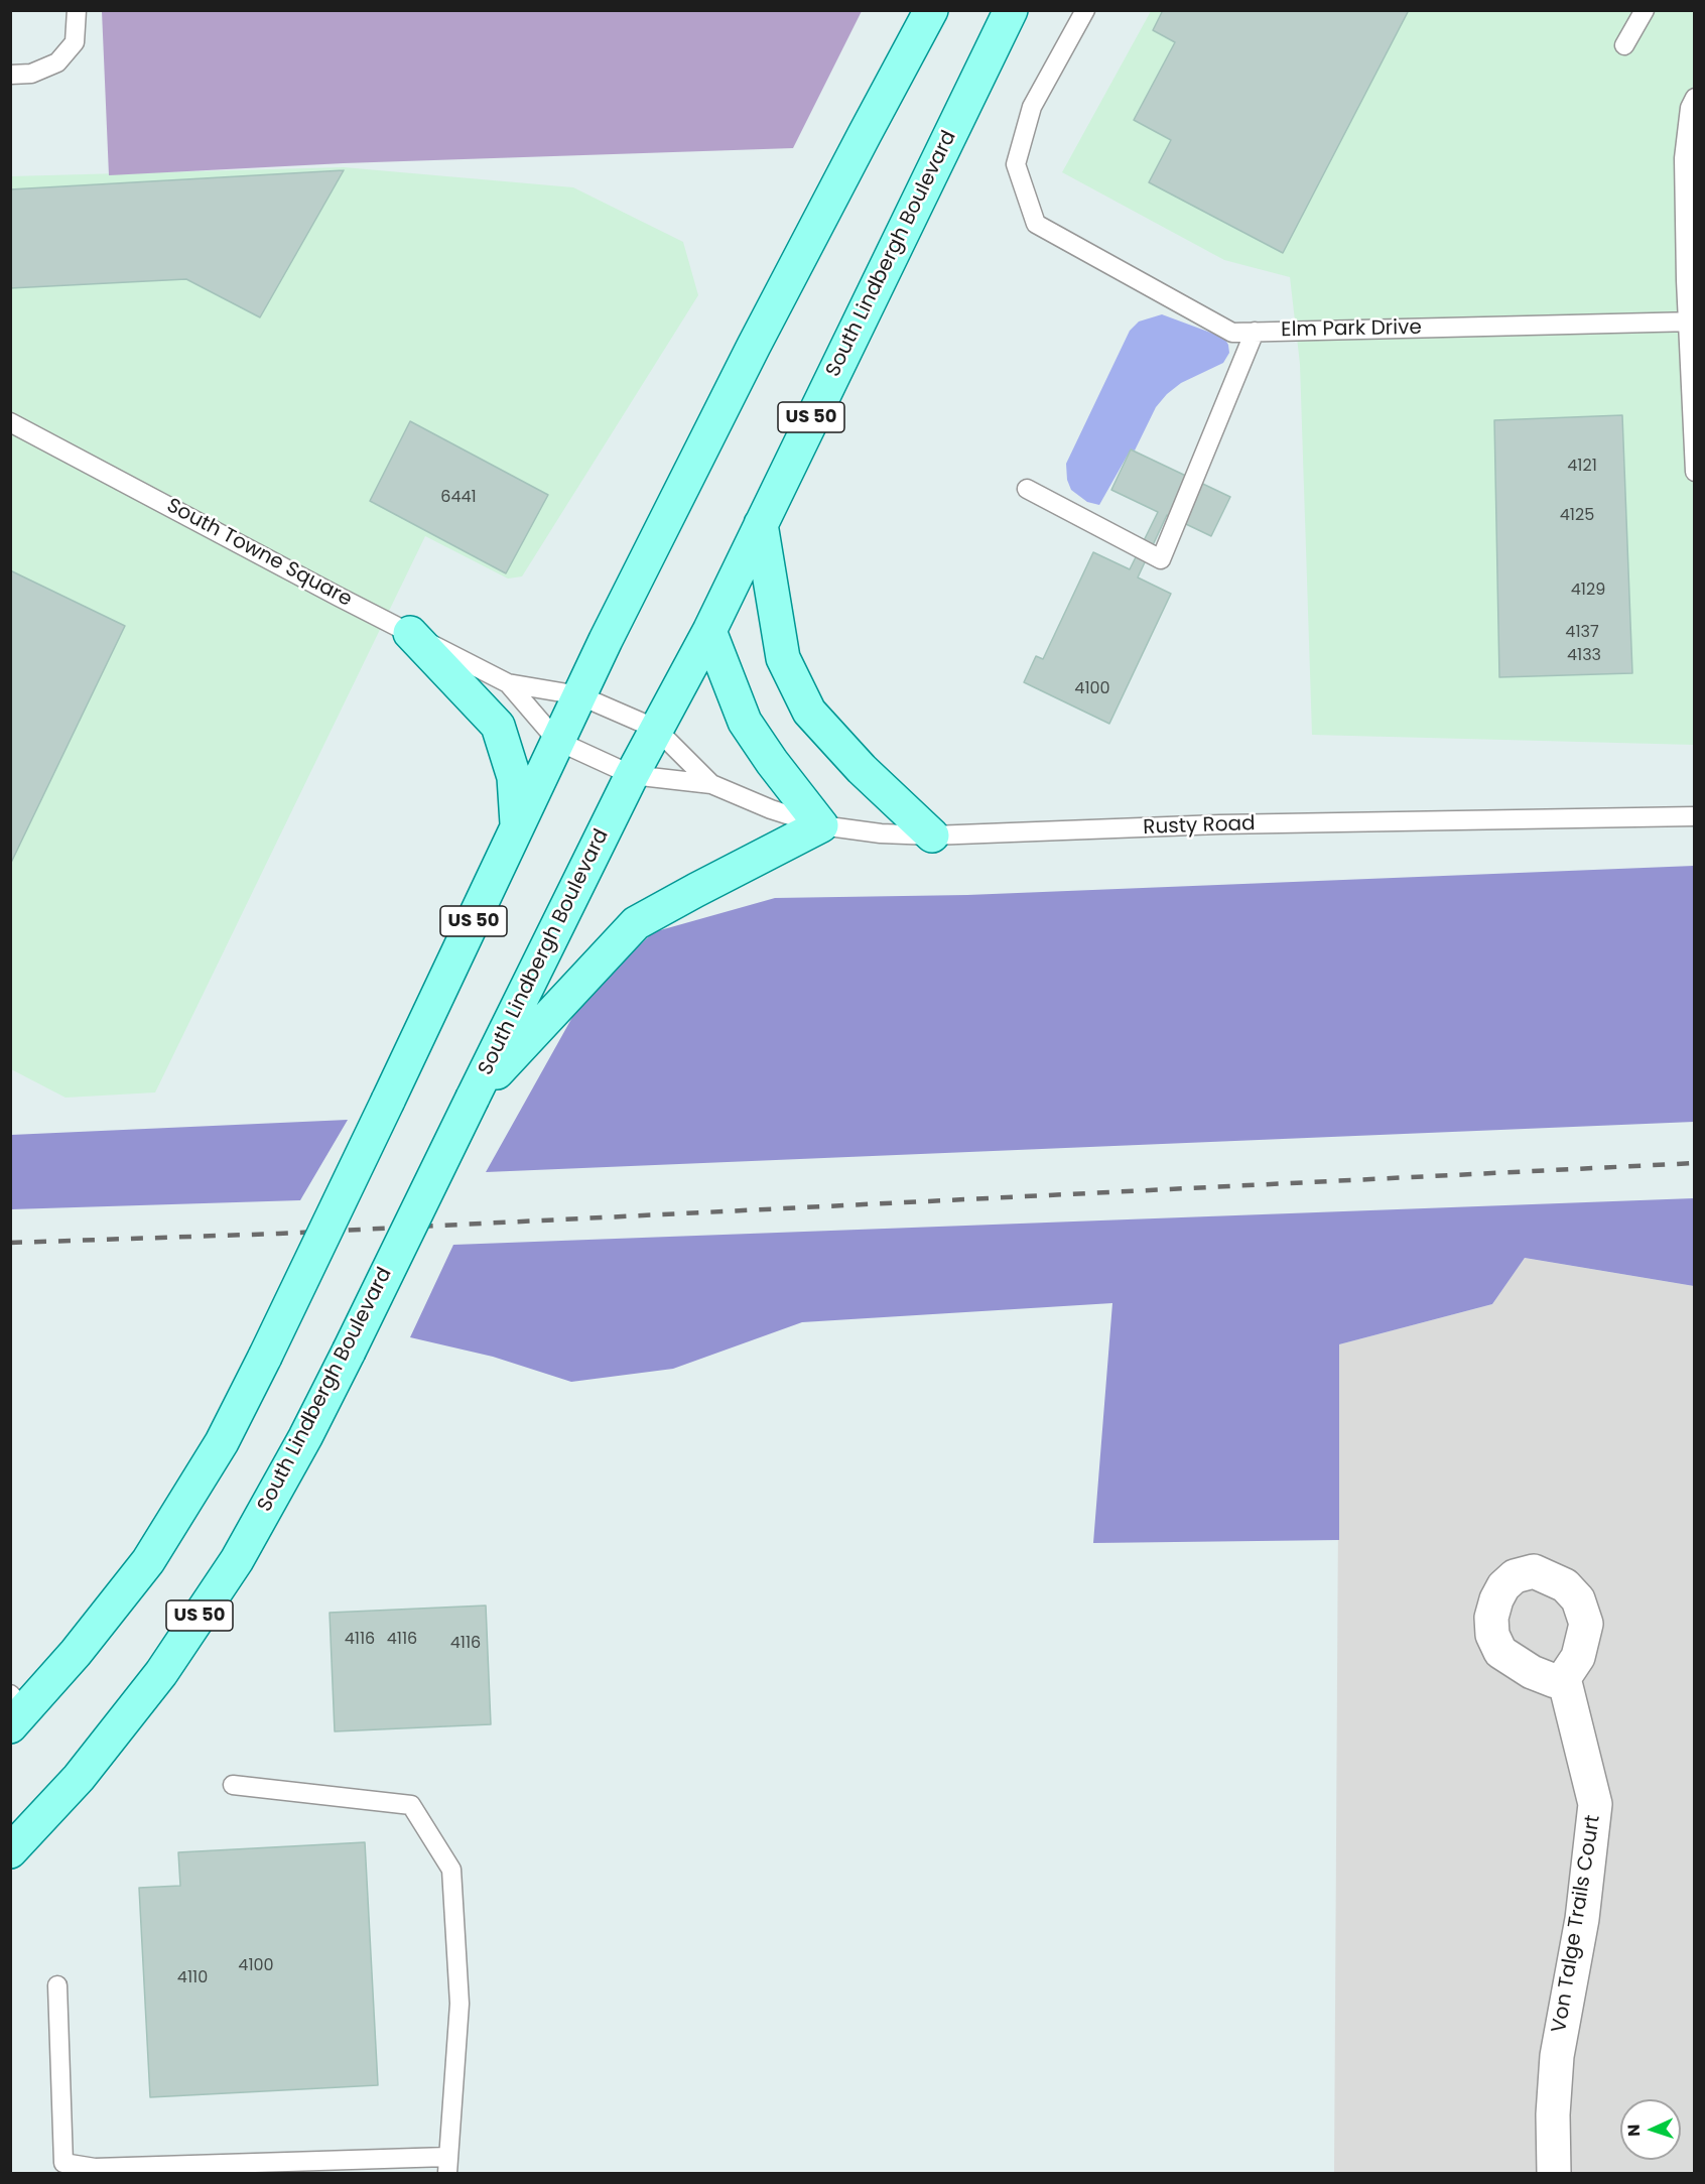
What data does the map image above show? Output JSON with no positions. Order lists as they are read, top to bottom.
{
  "streets": {
    "main road": ["South Lindbergh Boulevard", "US 50"],
    "street": ["Von Talge Trails Court"],
    "lane": ["Elm Park Drive", "South Towne Square", "Rusty Road"]
  },
  "crossings": [
    ["South Lindbergh Boulevard", "South Towne Square"],
    ["South Lindbergh Boulevard", "Rusty Road"],
    ["US 50", "South Towne Square"],
    ["US 50", "Rusty Road"],
    ["South Towne Square", "Rusty Road"]
  ],
  "house_numbers": [
    "4121",
    "6441",
    "4125",
    "4129",
    "4137",
    "4133",
    "4100",
    "4116",
    "4116",
    "4116",
    "4100",
    "4110"
  ],
  "north": "left"
}
